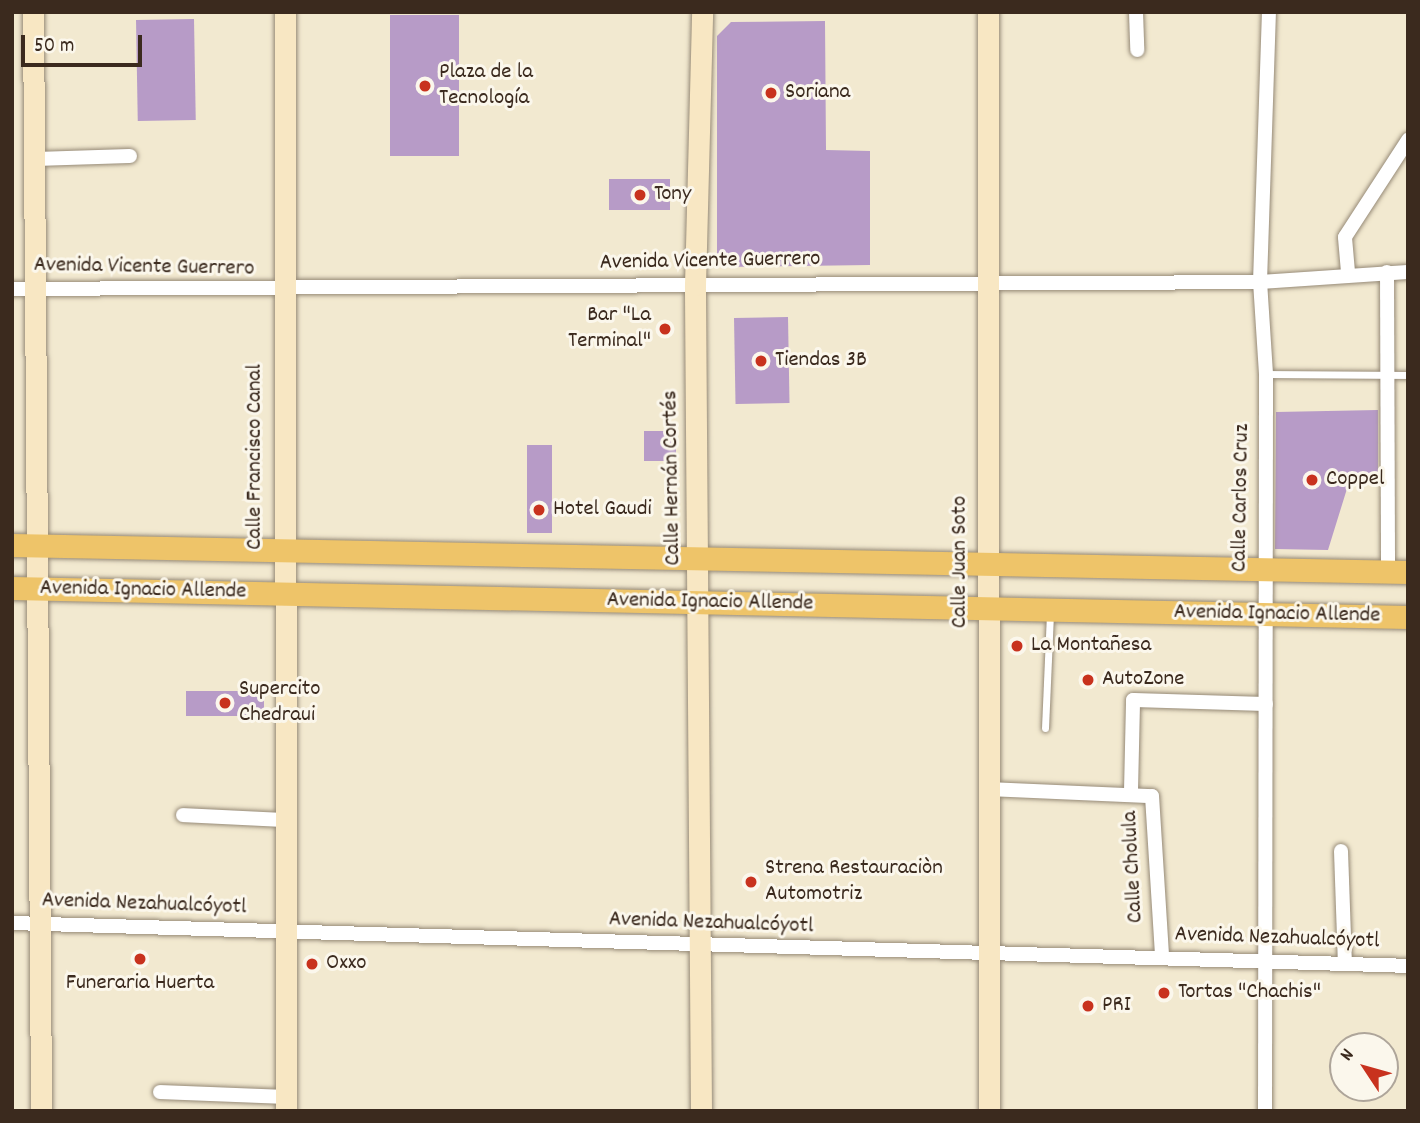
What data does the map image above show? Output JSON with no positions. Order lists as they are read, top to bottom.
{
  "streets": {
    "main road": [
      "Calle Francisco Canal",
      "Calle Hernán Cortés",
      "Calle Juan Soto",
      "Avenida Ignacio Allende"
    ],
    "street": [
      "Avenida Vicente Guerrero",
      "Calle Carlos Cruz",
      "Calle Cholula",
      "Avenida Nezahualcóyotl"
    ]
  },
  "crossings": [
    ["Avenida Vicente Guerrero", "Calle Francisco Canal"],
    ["Avenida Vicente Guerrero", "Calle Hernán Cortés"],
    ["Avenida Vicente Guerrero", "Calle Carlos Cruz"],
    ["Avenida Vicente Guerrero", "Calle Juan Soto"],
    ["Calle Francisco Canal", "Avenida Ignacio Allende"],
    ["Calle Francisco Canal", "Avenida Nezahualcóyotl"],
    ["Calle Hernán Cortés", "Avenida Ignacio Allende"],
    ["Calle Hernán Cortés", "Avenida Nezahualcóyotl"],
    ["Calle Carlos Cruz", "Avenida Ignacio Allende"],
    ["Calle Carlos Cruz", "Calle Cholula"],
    ["Calle Carlos Cruz", "Avenida Nezahualcóyotl"],
    ["Calle Juan Soto", "Avenida Ignacio Allende"],
    ["Calle Juan Soto", "Calle Cholula"],
    ["Calle Juan Soto", "Avenida Nezahualcóyotl"],
    ["Calle Cholula", "Avenida Nezahualcóyotl"]
  ],
  "places": [
    "Plaza de la Tecnología",
    "Soriana",
    "Tony",
    "Bar \"La Terminal\"",
    "Tiendas 3B",
    "Coppel",
    "Hotel Gaudi",
    "La Montañesa",
    "AutoZone",
    "Supercito Chedraui",
    "Strena Restauraciòn Automotriz",
    "Funeraria Huerta",
    "Oxxo",
    "Tortas \"Chachis\"",
    "PRI"
  ],
  "scale_bar": "50 m",
  "north": "top left"
}
